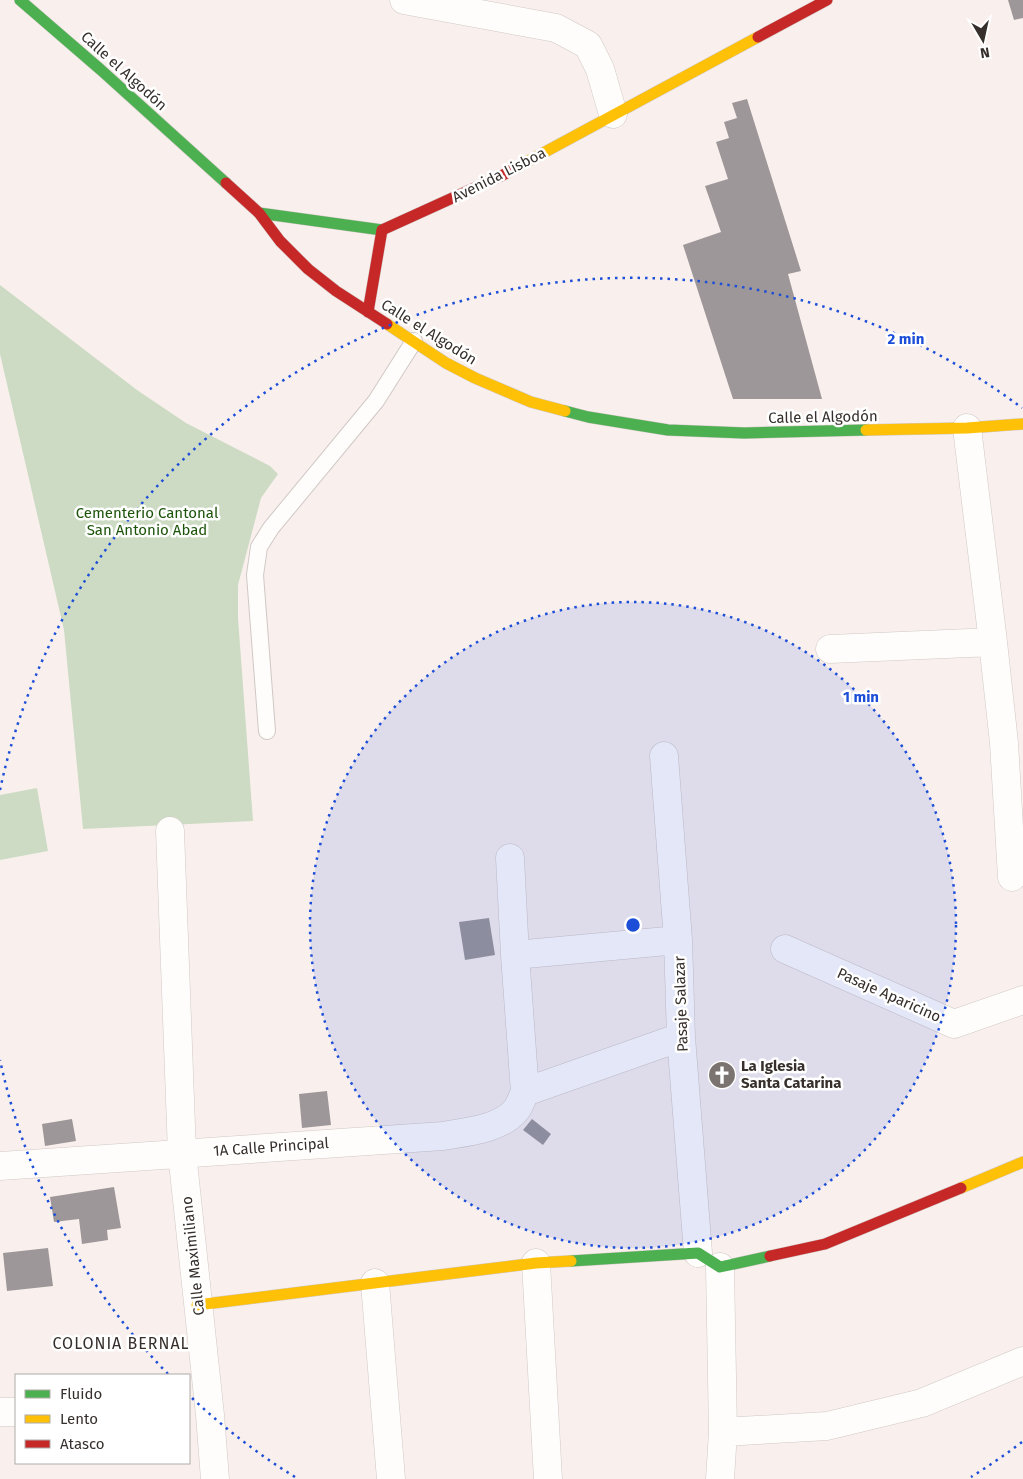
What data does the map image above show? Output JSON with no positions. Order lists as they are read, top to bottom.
{
  "streets": {
    "street": [
      "Calle el Algodón",
      "Avenida Lisboa",
      "Pasaje Aparicino",
      "Pasaje Salazar",
      "1A Calle Principal",
      "Calle Maximiliano"
    ]
  },
  "crossings": [
    ["1A Calle Principal", "Calle Maximiliano"]
  ],
  "districts": ["COLONIA BERNAL"],
  "parks": ["Cementerio Cantonal San Antonio Abad"],
  "places": {
    "church": ["La Iglesia Santa Catarina"]
  },
  "legend": ["Fluido", "Lento", "Atasco"],
  "north": "bottom",
  "rings": ["2 min", "1 min"]
}
